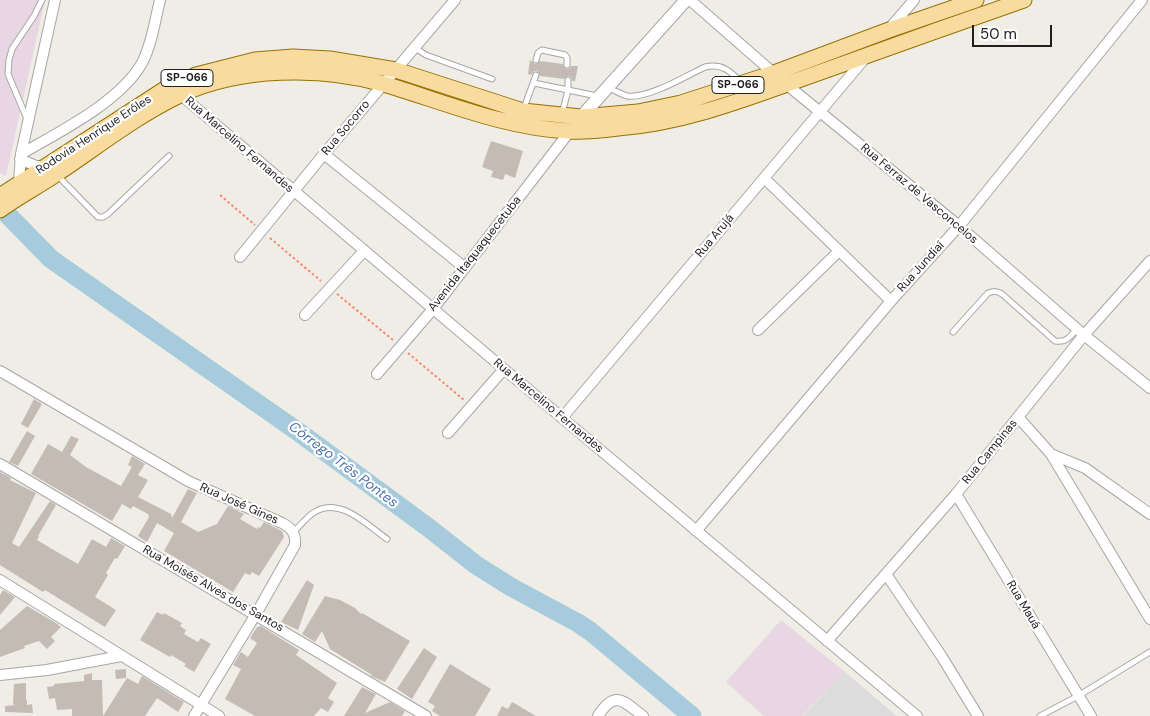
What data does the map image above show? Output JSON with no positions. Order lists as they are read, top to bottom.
{
  "streets": {
    "main road": ["SP-066", "Rodovia Henrique Eróles"],
    "street": [
      "Rua Socorro",
      "Rua Marcelino Fernandes",
      "Rua Ferraz de Vasconcelos",
      "Rua Arujá",
      "Avenida Itaquaquecetuba",
      "Rua Jundiaí",
      "Rua Campinas",
      "Rua José Gines",
      "Rua Moisés Alves dos Santos",
      "Rua Mauá"
    ]
  },
  "crossings": [
    ["SP-066", "Rua Socorro"],
    ["SP-066", "Rodovia Henrique Eróles"],
    ["SP-066", "Rua Ferraz de Vasconcelos"],
    ["SP-066", "Rua Arujá"],
    ["SP-066", "Avenida Itaquaquecetuba"],
    ["Rua Socorro", "Rodovia Henrique Eróles"],
    ["Rua Socorro", "Rua Marcelino Fernandes"],
    ["Rodovia Henrique Eróles", "Rua Marcelino Fernandes"],
    ["Rua Marcelino Fernandes", "Rua Arujá"],
    ["Rua Marcelino Fernandes", "Avenida Itaquaquecetuba"],
    ["Rua Marcelino Fernandes", "Rua Jundiaí"],
    ["Rua Marcelino Fernandes", "Rua Campinas"],
    ["Rua Ferraz de Vasconcelos", "Rua Arujá"],
    ["Rua Ferraz de Vasconcelos", "Rua Jundiaí"],
    ["Rua Ferraz de Vasconcelos", "Rua Campinas"],
    ["Rua Campinas", "Rua Mauá"]
  ],
  "water": ["Córrego Três Pontes"],
  "scale_bar": "50 m"
}
